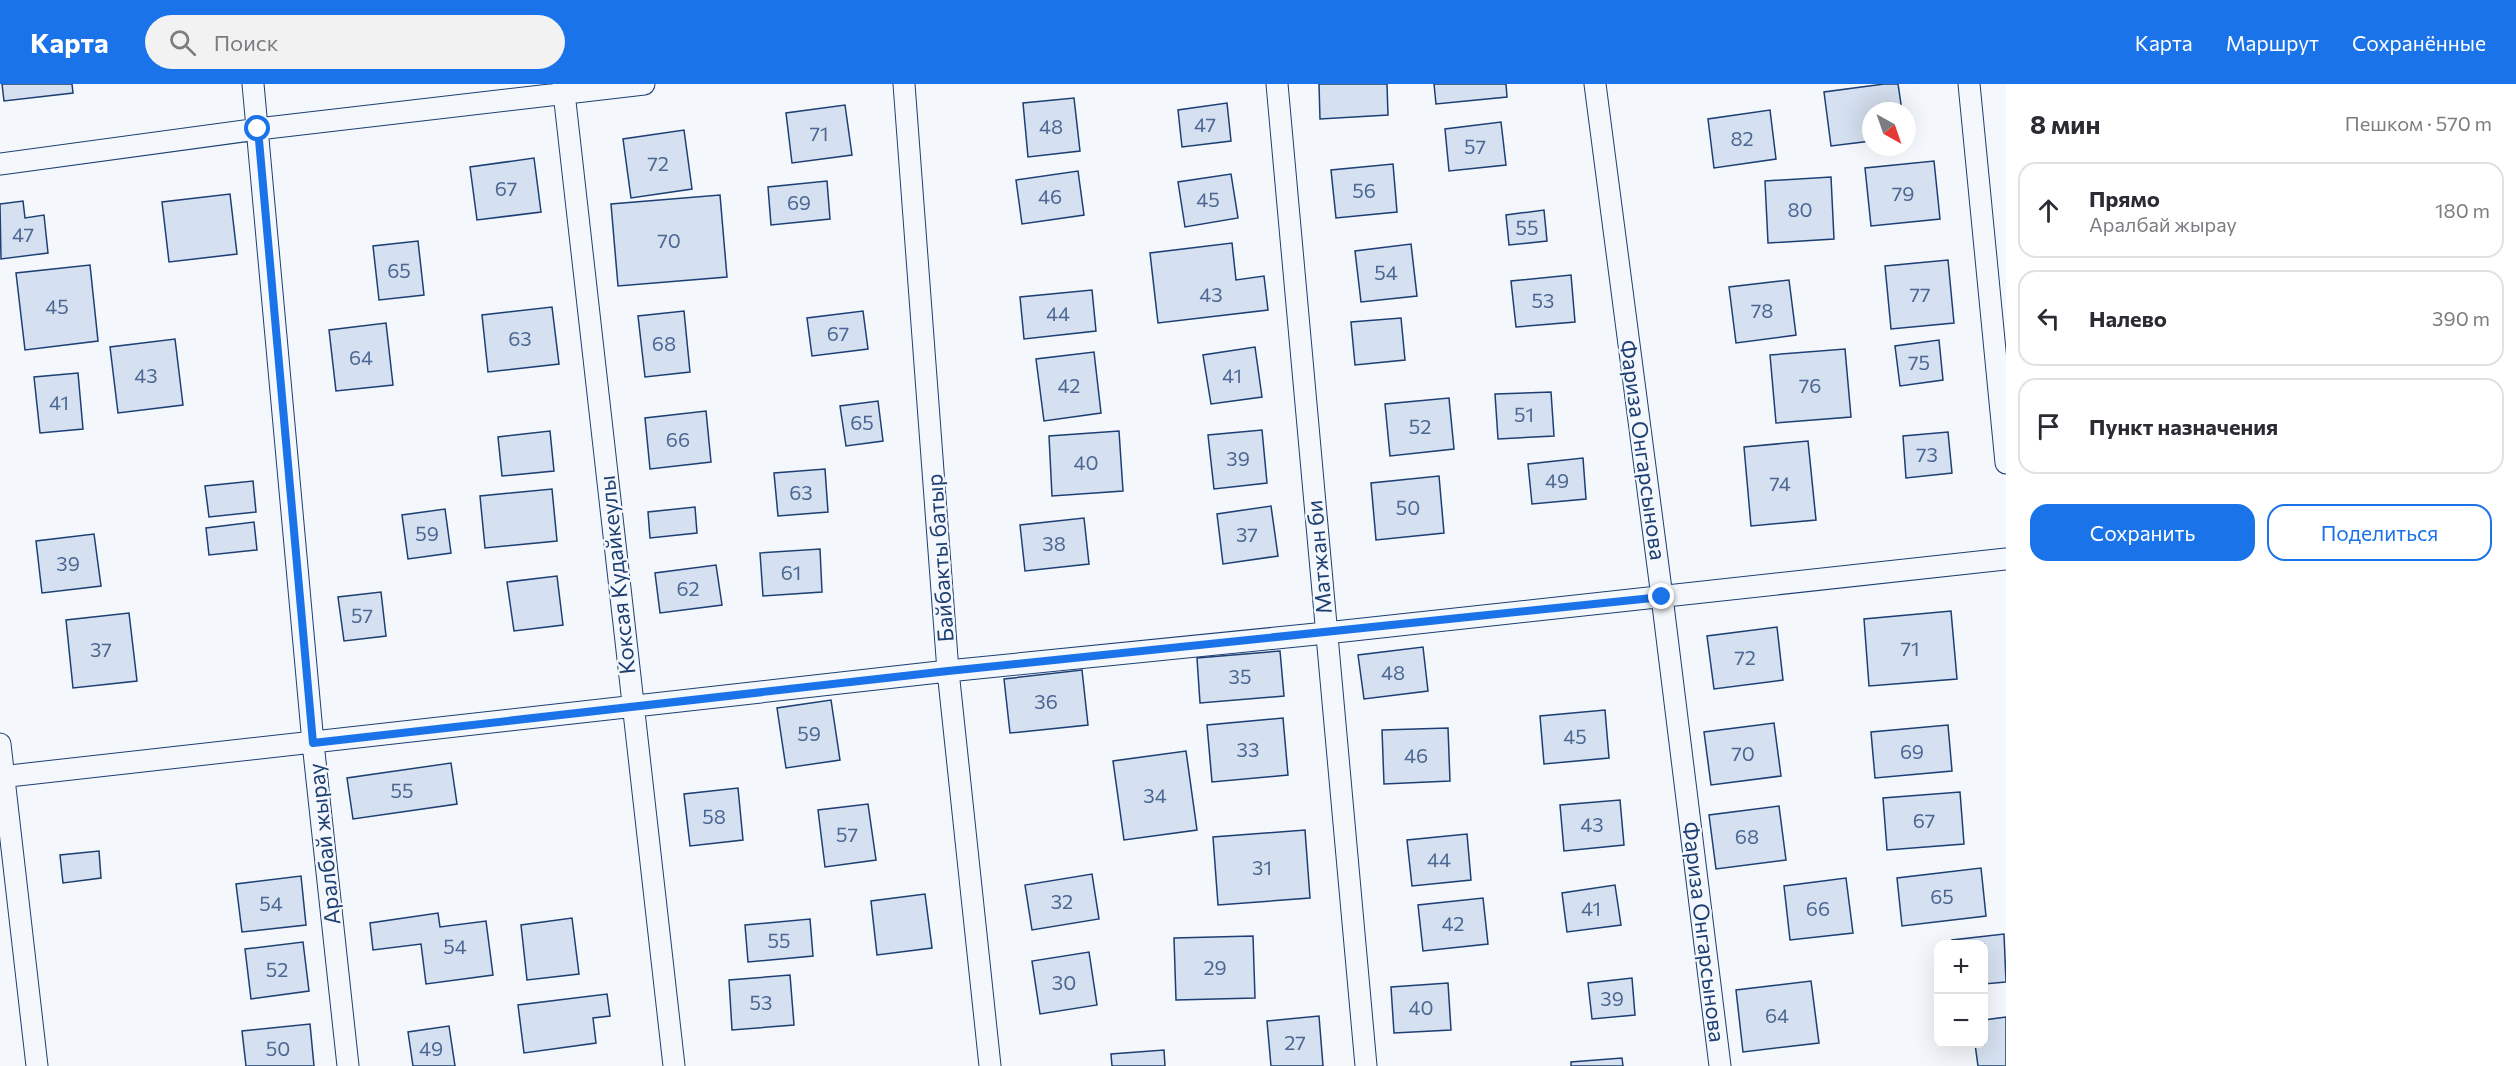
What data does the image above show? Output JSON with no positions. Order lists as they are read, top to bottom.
{
  "streets": {
    "street": [
      "Фариза Онгарсынова",
      "Матжан би",
      "Байбакты батыр",
      "Коксая Кудайкеулы",
      "Аралбай жырау"
    ]
  },
  "house_numbers": [
    "47",
    "48",
    "71",
    "82",
    "57",
    "72",
    "67",
    "56",
    "79",
    "46",
    "45",
    "69",
    "80",
    "55",
    "47",
    "70",
    "65",
    "54",
    "43",
    "77",
    "53",
    "45",
    "78",
    "44",
    "67",
    "63",
    "68",
    "64",
    "75",
    "43",
    "41",
    "42",
    "76",
    "41",
    "51",
    "65",
    "52",
    "66",
    "73",
    "39",
    "40",
    "49",
    "74",
    "63",
    "50",
    "59",
    "37",
    "38",
    "39",
    "61",
    "62",
    "57",
    "71",
    "37",
    "72",
    "48",
    "35",
    "36",
    "59",
    "45",
    "33",
    "69",
    "70",
    "46",
    "55",
    "34",
    "58",
    "67",
    "43",
    "57",
    "68",
    "44",
    "31",
    "65",
    "32",
    "54",
    "41",
    "66",
    "42",
    "55",
    "54",
    "29",
    "52",
    "30",
    "39",
    "53",
    "40",
    "64",
    "27",
    "50",
    "49"
  ],
  "north": "bottom right",
  "page": {
    "header": "Карта",
    "search": "Поиск",
    "nav": ["Карта", "Маршрут", "Сохранённые"],
    "heading": ["8 мин", "Пешком · 570 m"],
    "list": [
      ["Прямо", "Аралбай жырау", "180 m"],
      ["Налево", "390 m"],
      "Пункт назначения"
    ],
    "buttons": ["Сохранить", "Поделиться"],
    "map_buttons": ["+", "−"]
  }
}
